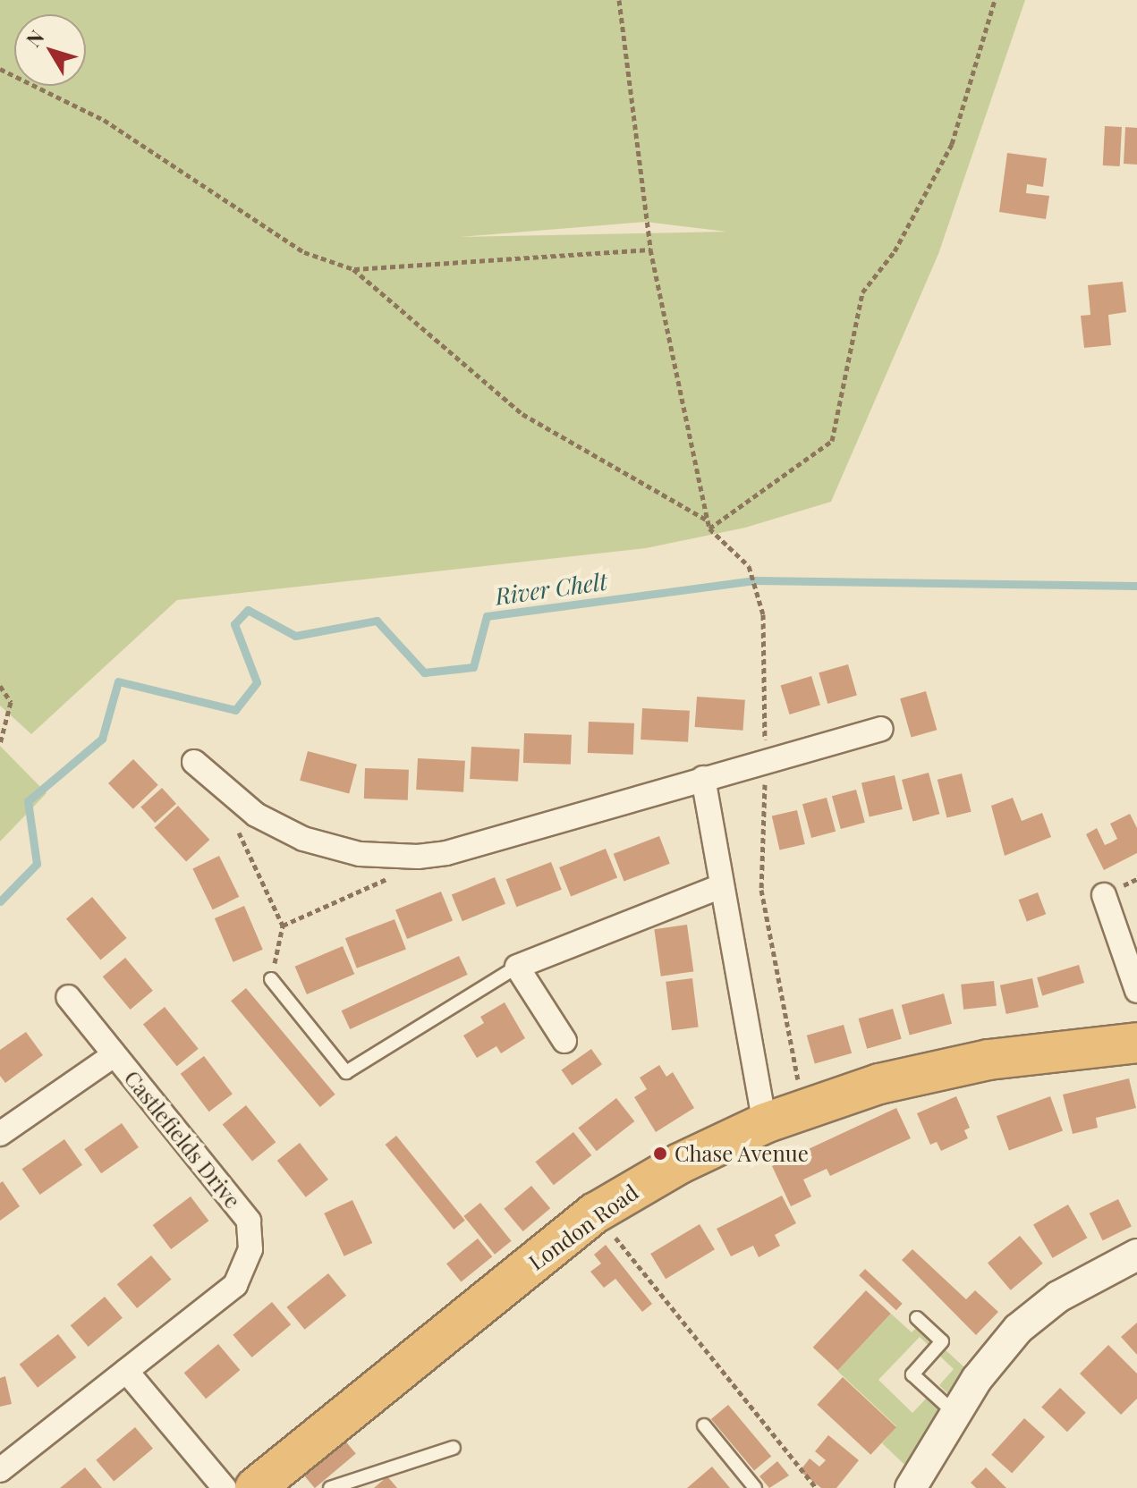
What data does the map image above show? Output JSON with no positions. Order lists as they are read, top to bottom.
{
  "streets": {
    "highway": ["London Road"],
    "street": ["Castlefields Drive"]
  },
  "water": ["River Chelt"],
  "places": ["Chase Avenue"],
  "north": "top left"
}
